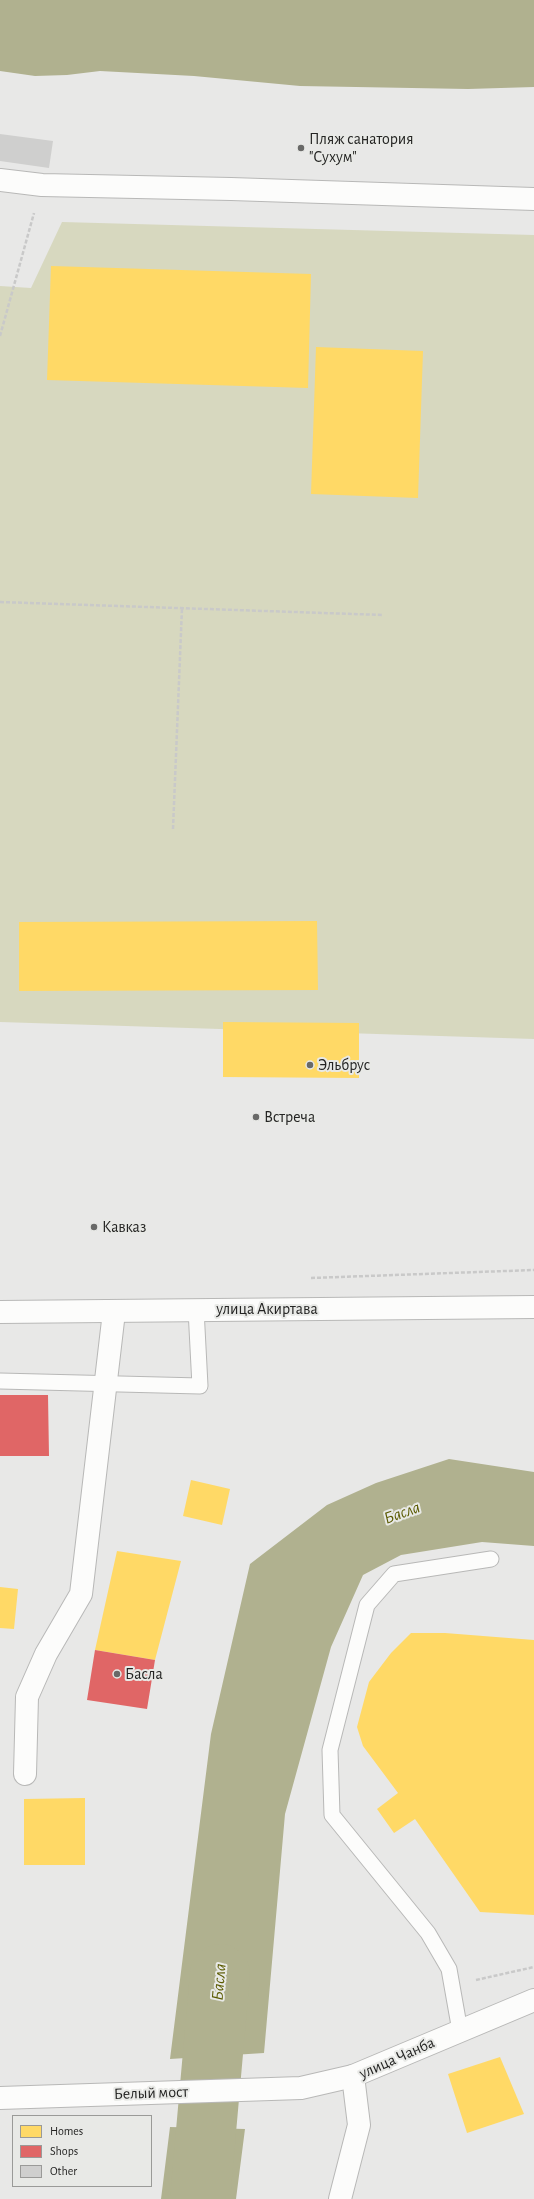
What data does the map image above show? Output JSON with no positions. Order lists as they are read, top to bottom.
{
  "streets": {
    "main road": ["улица Акиртава", "улица Чанба", "Белый мост"]
  },
  "crossings": [
    ["улица Чанба", "Белый мост"]
  ],
  "water": ["Басла"],
  "places": [
    "Пляж санатория \"Сухум\"",
    "Эльбрус",
    "Встреча",
    "Кавказ",
    "Басла"
  ],
  "legend": ["Homes", "Shops", "Other"]
}
